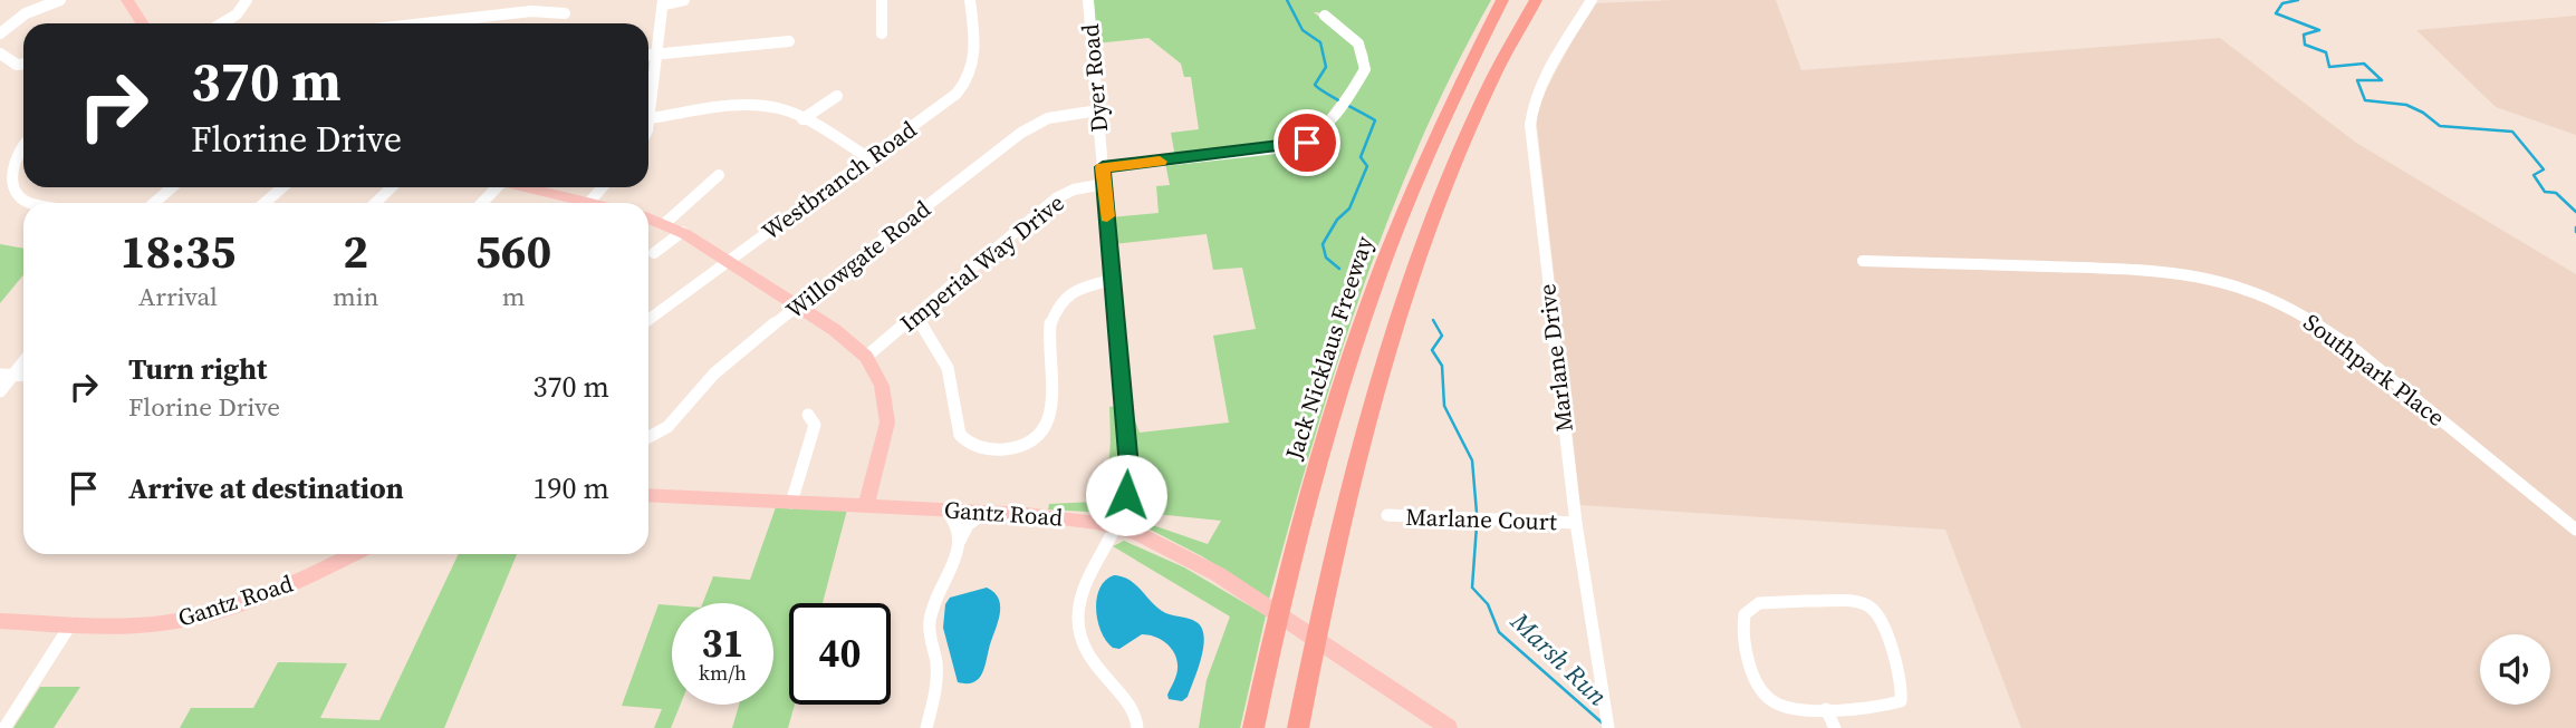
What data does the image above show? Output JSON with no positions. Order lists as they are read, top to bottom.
{
  "streets": {
    "highway": ["Jack Nicklaus Freeway"],
    "main road": ["Gantz Road"],
    "street": [
      "Dyer Road",
      "Westbranch Road",
      "Willowgate Road",
      "Imperial Way Drive",
      "Marlane Drive",
      "Southpark Place",
      "Marlane Court"
    ]
  },
  "crossings": [
    ["Dyer Road", "Willowgate Road"],
    ["Dyer Road", "Imperial Way Drive"],
    ["Dyer Road", "Gantz Road"],
    ["Marlane Drive", "Marlane Court"]
  ],
  "water": ["Marsh Run"],
  "page": {
    "turn": ["370 m", "Florine Drive"],
    "eta": [
      "18:35",
      "Arrival",
      "2",
      "min",
      "560",
      "m"
    ],
    "list": [
      {
        "name": "Turn right",
        "note": "Florine Drive",
        "value": "370 m"
      },
      {
        "name": "Arrive at destination",
        "value": "190 m"
      }
    ],
    "speed": "31 km/h",
    "limit": "40"
  }
}
